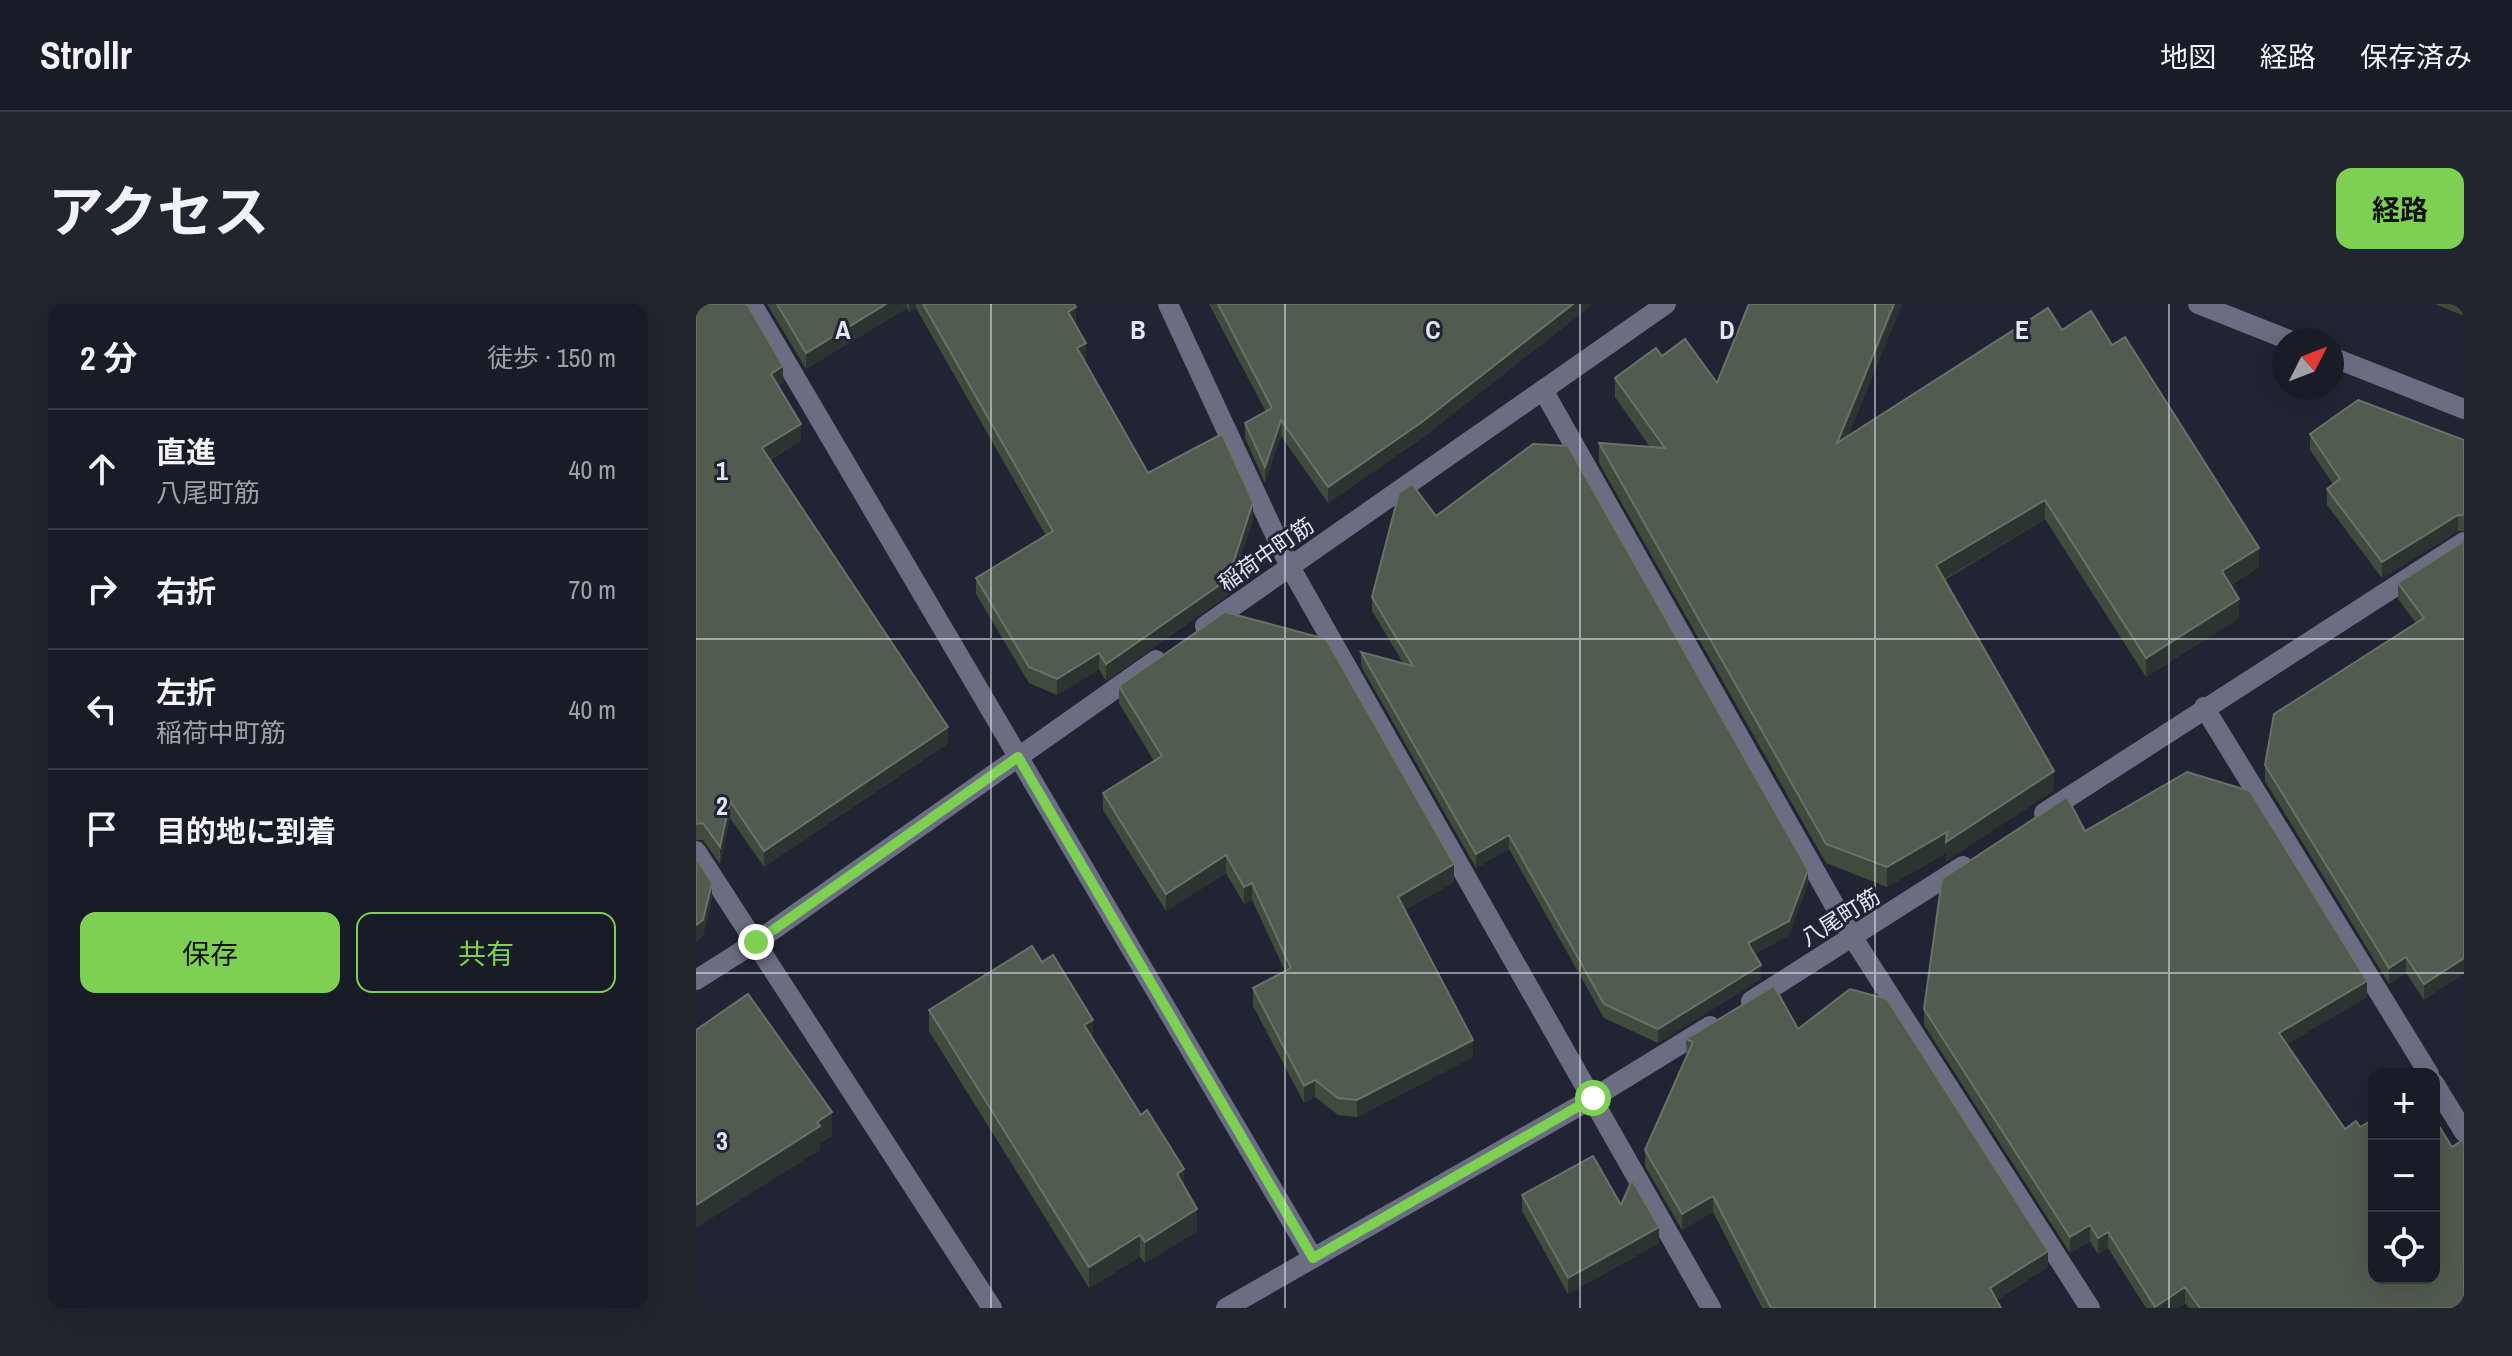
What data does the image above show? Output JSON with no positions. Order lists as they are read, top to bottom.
{
  "streets": {
    "street": ["稲荷中町筋", "八尾町筋"]
  },
  "north": "top right",
  "page": {
    "header": "Strollr",
    "nav": ["地図", "経路", "保存済み"],
    "title": "アクセス",
    "buttons": [
      "経路",
      ["保存", "共有"]
    ],
    "heading": ["2 分", "徒歩 · 150 m"],
    "list": [
      ["直進", "八尾町筋", "40 m"],
      ["右折", "70 m"],
      ["左折", "稲荷中町筋", "40 m"],
      "目的地に到着"
    ],
    "map_buttons": ["+", "−"]
  },
  "grid": {
    "columns": [
      "A",
      "B",
      "C",
      "D",
      "E"
    ],
    "rows": ["1", "2", "3"]
  }
}
